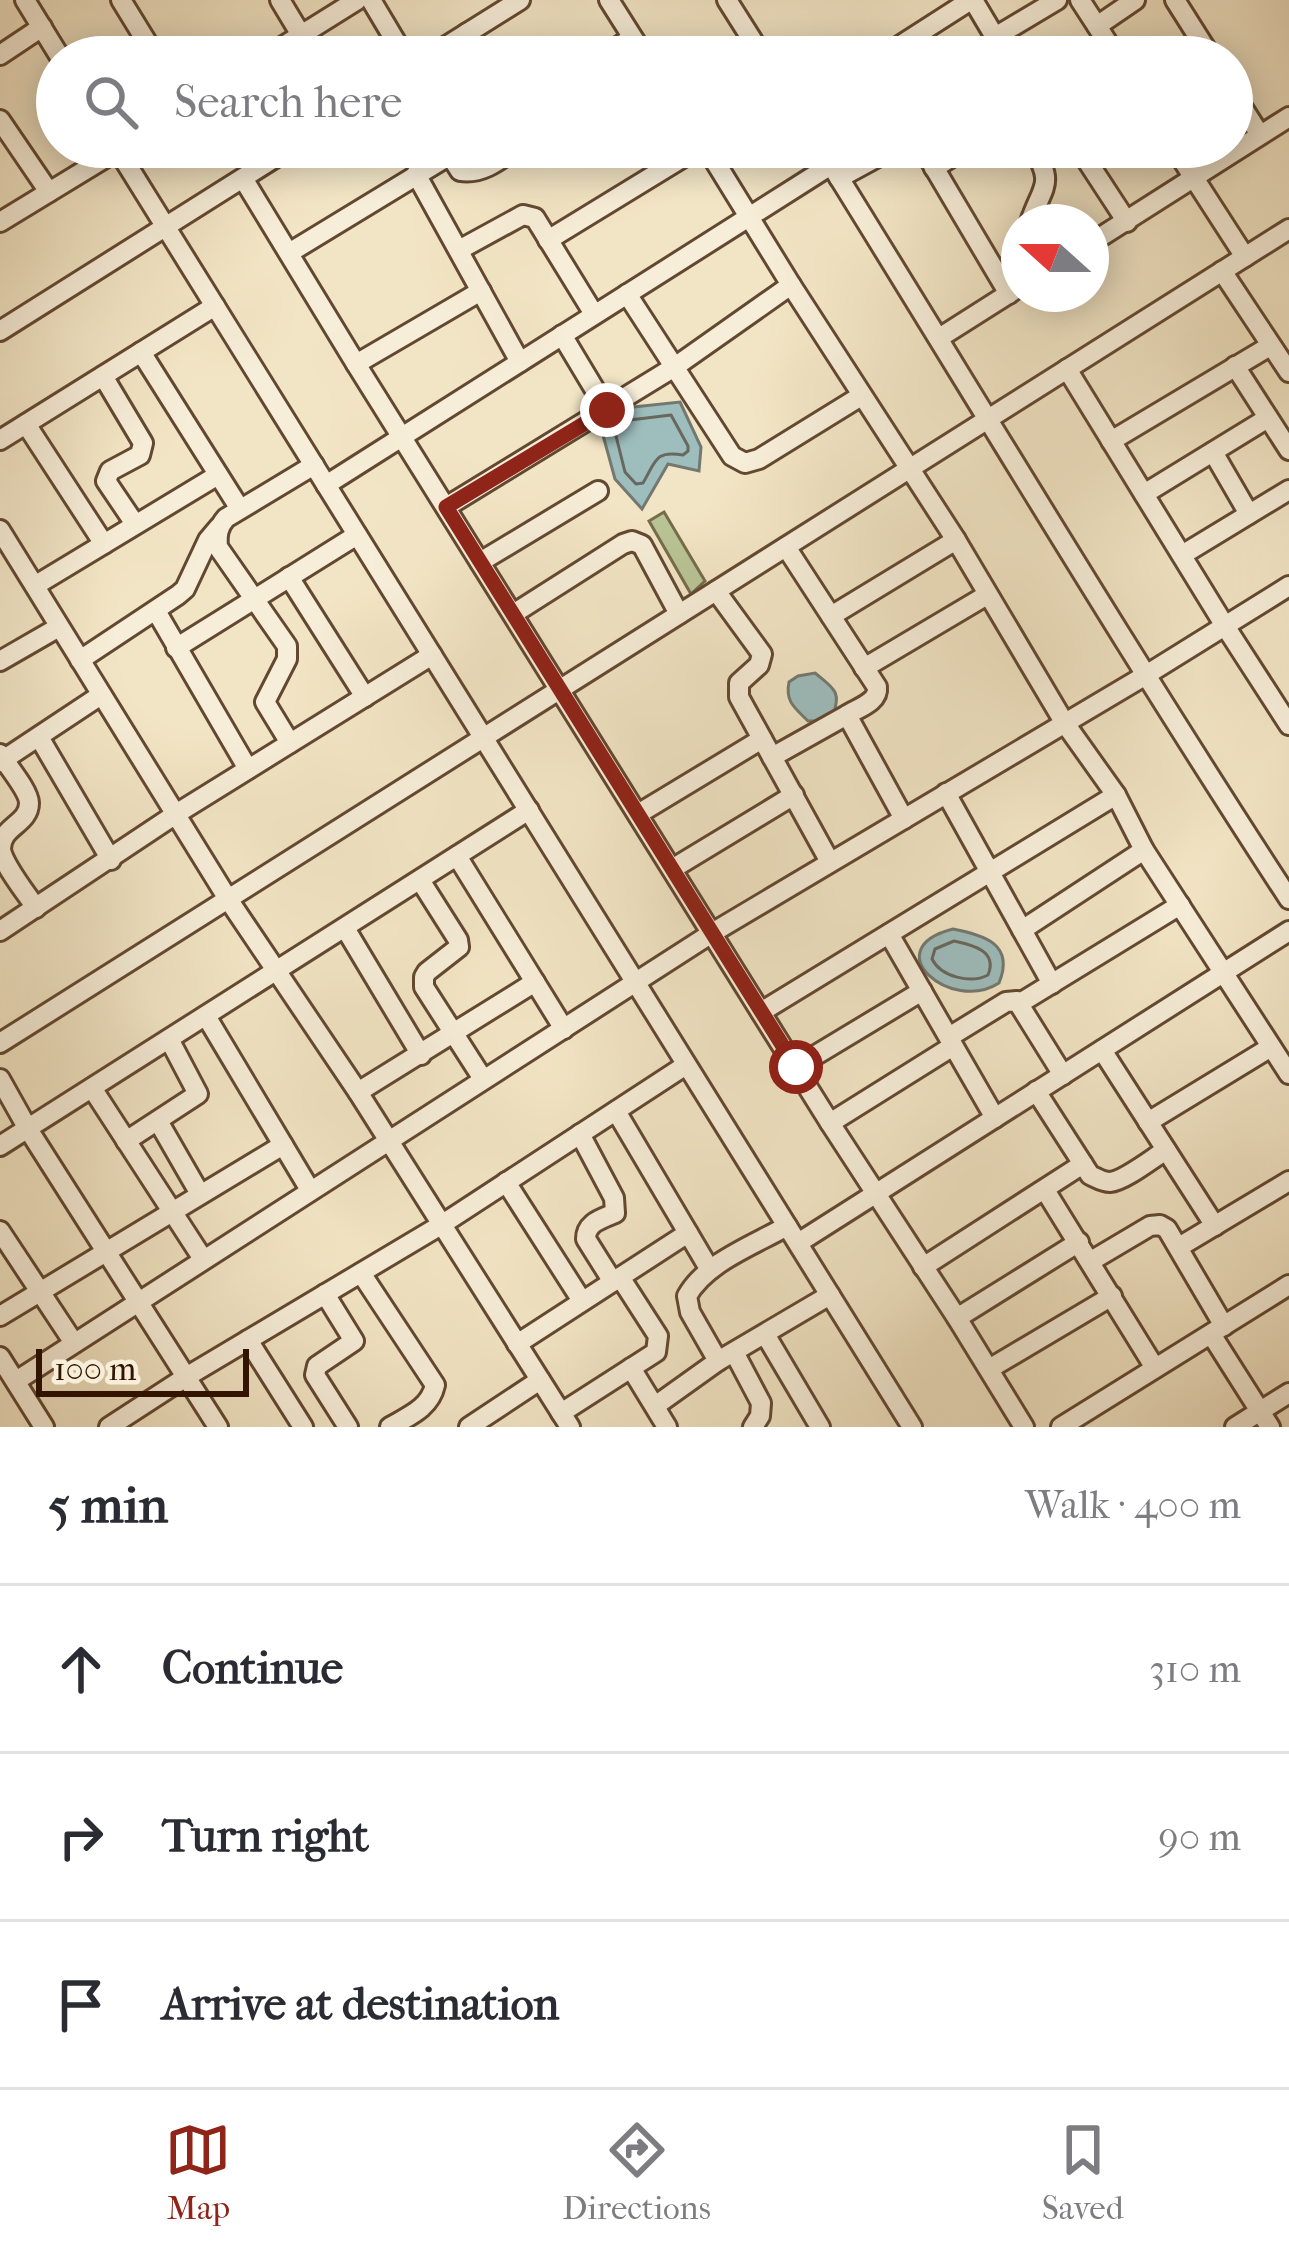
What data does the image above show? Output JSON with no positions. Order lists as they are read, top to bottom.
{
  "scale_bar": "100 m",
  "north": "left",
  "page": {
    "search": "Search here",
    "scale": "100 m",
    "heading": ["5 min", "Walk · 400 m"],
    "list": [
      ["Continue", "310 m"],
      ["Turn right", "90 m"],
      "Arrive at destination"
    ],
    "nav": ["Map", "Directions", "Saved"]
  }
}
